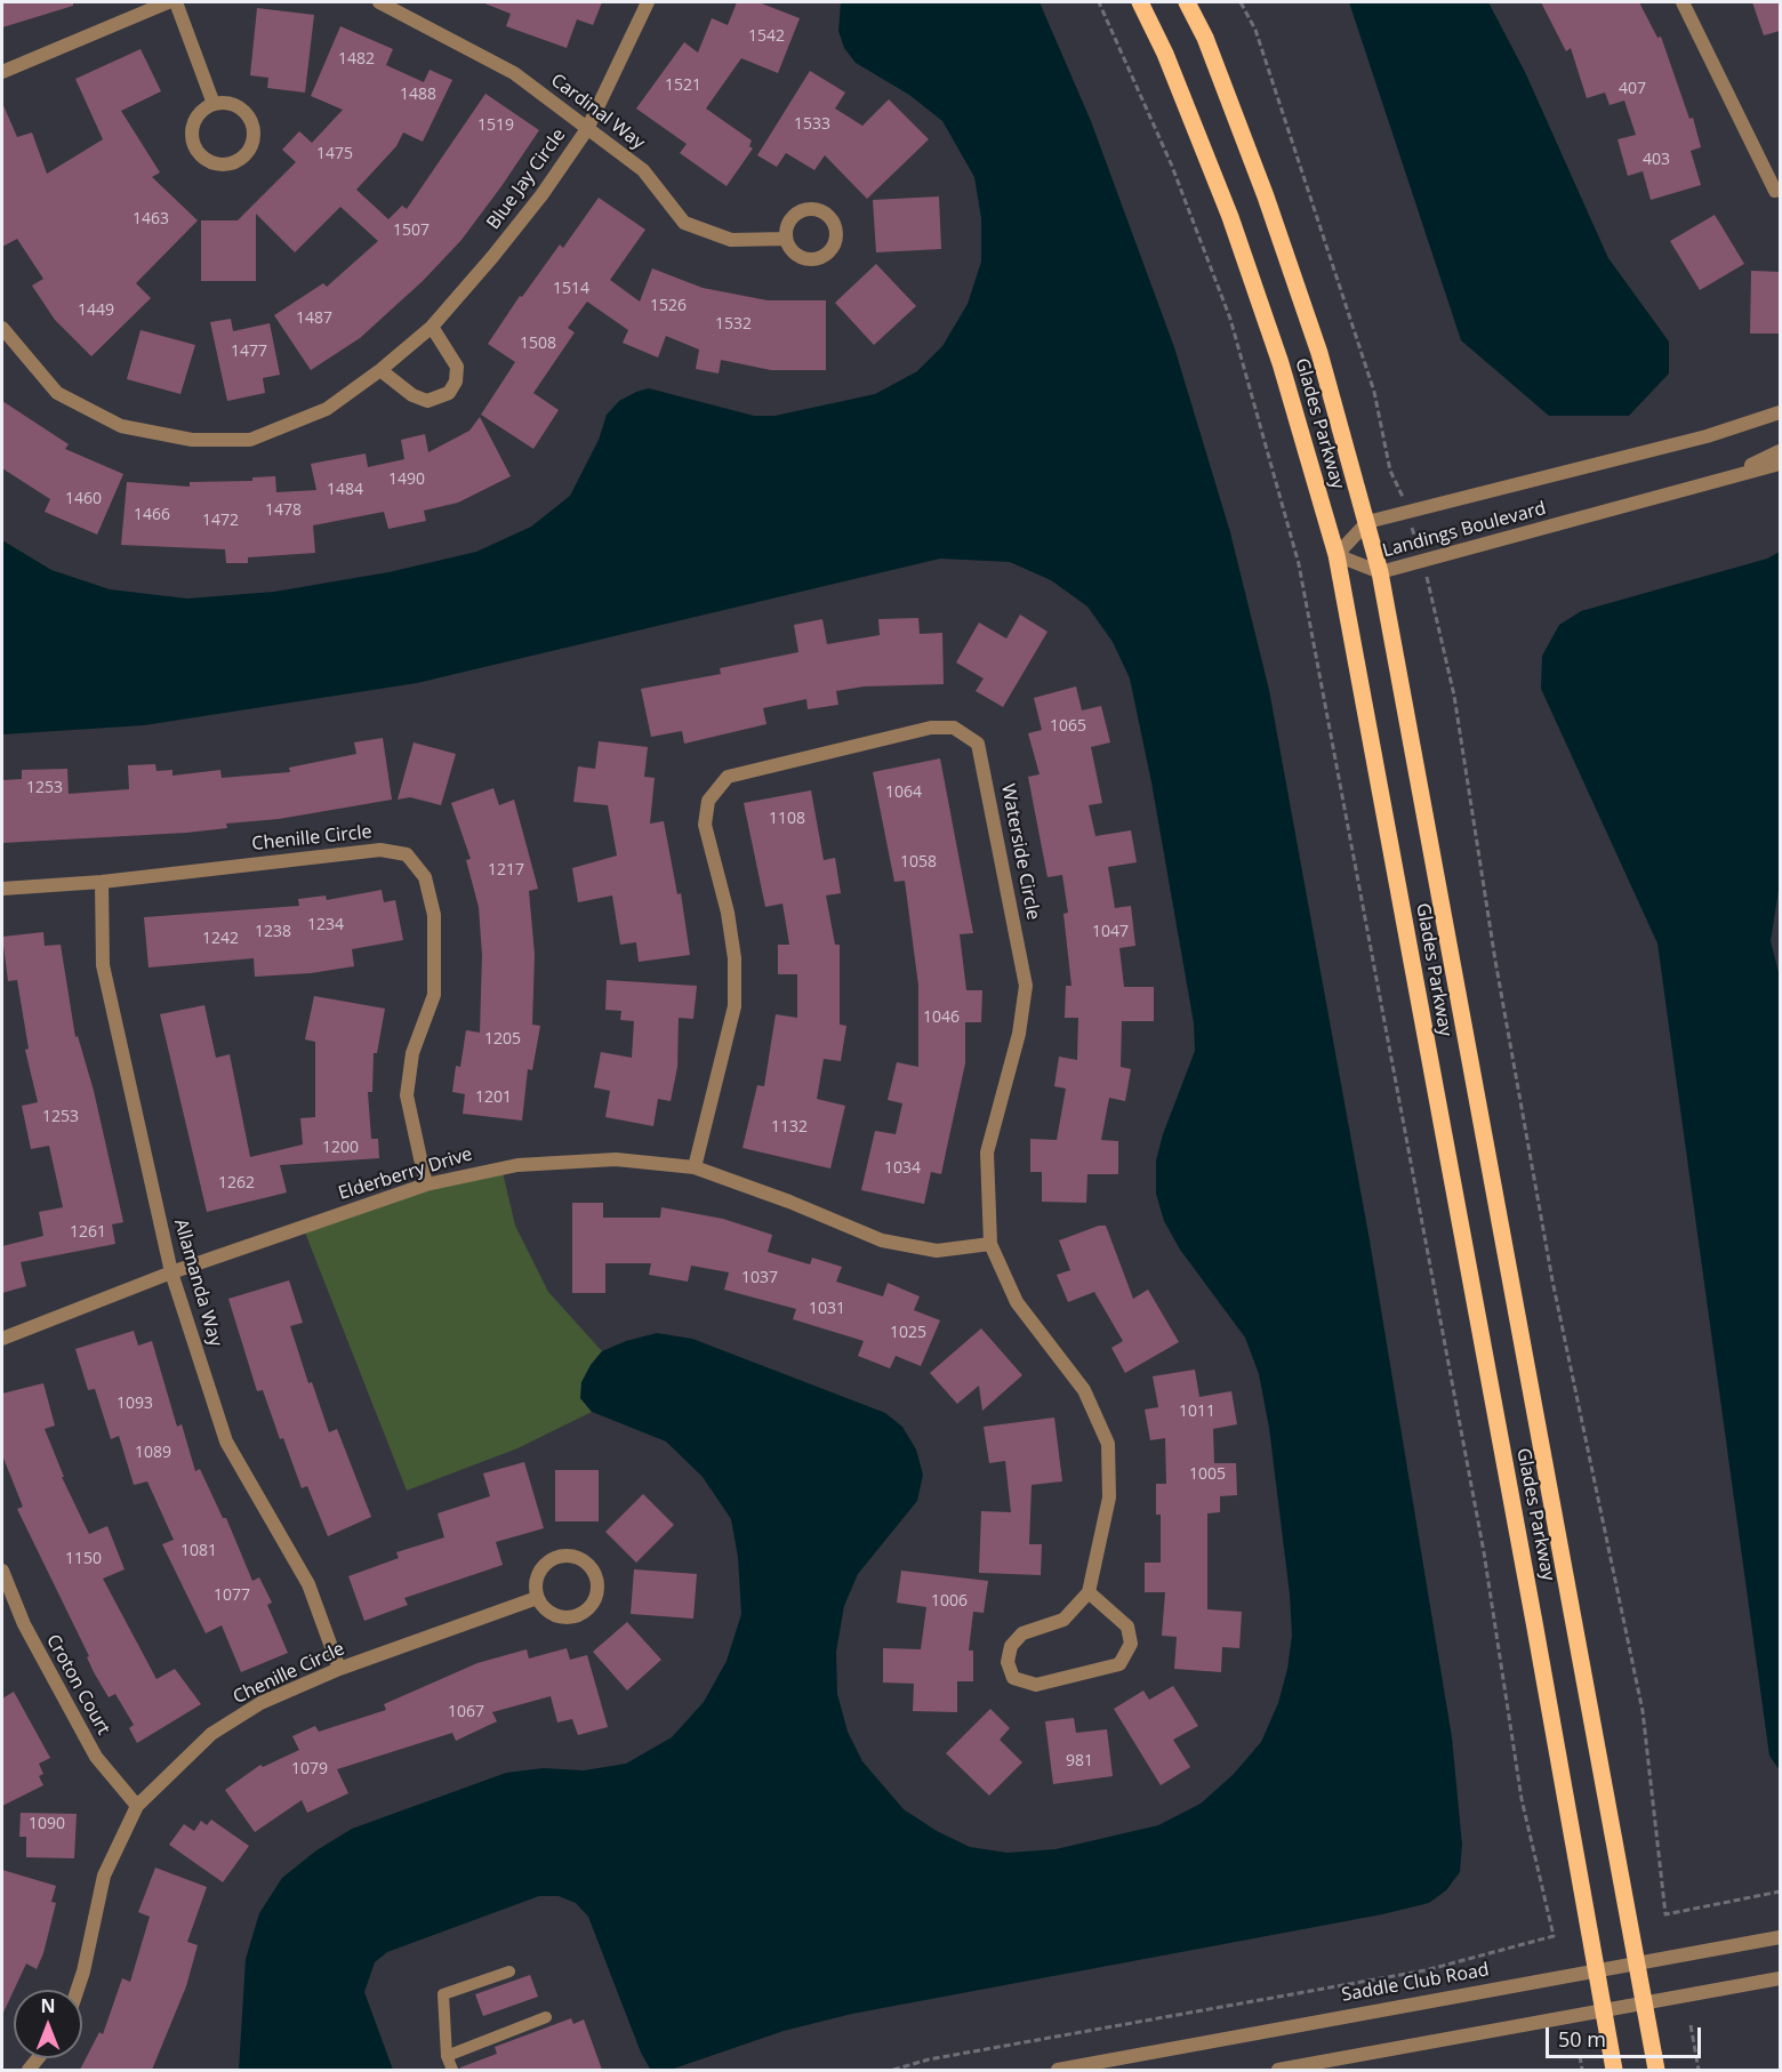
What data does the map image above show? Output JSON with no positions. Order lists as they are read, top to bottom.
{
  "streets": {
    "main road": ["Glades Parkway"],
    "street": [
      "Cardinal Way",
      "Blue Jay Circle",
      "Landings Boulevard",
      "Chenille Circle",
      "Waterside Circle",
      "Elderberry Drive",
      "Allamanda Way",
      "Croton Court",
      "Saddle Club Road"
    ]
  },
  "crossings": [
    ["Cardinal Way", "Blue Jay Circle"],
    ["Glades Parkway", "Landings Boulevard"],
    ["Glades Parkway", "Saddle Club Road"],
    ["Chenille Circle", "Elderberry Drive"],
    ["Chenille Circle", "Allamanda Way"],
    ["Chenille Circle", "Croton Court"],
    ["Waterside Circle", "Elderberry Drive"],
    ["Elderberry Drive", "Allamanda Way"]
  ],
  "house_numbers": [
    "1542",
    "1482",
    "1521",
    "407",
    "1488",
    "1533",
    "1519",
    "1475",
    "403",
    "1463",
    "1507",
    "1514",
    "1526",
    "1449",
    "1487",
    "1532",
    "1508",
    "1477",
    "1490",
    "1484",
    "1460",
    "1478",
    "1466",
    "1472",
    "1065",
    "1253",
    "1064",
    "1108",
    "1058",
    "1217",
    "1234",
    "1238",
    "1047",
    "1242",
    "1046",
    "1205",
    "1201",
    "1253",
    "1132",
    "1200",
    "1034",
    "1262",
    "1261",
    "1037",
    "1031",
    "1025",
    "1093",
    "1011",
    "1089",
    "1005",
    "1081",
    "1150",
    "1077",
    "1006",
    "1067",
    "981",
    "1079",
    "1090"
  ],
  "scale_bar": "50 m",
  "north": "top"
}
